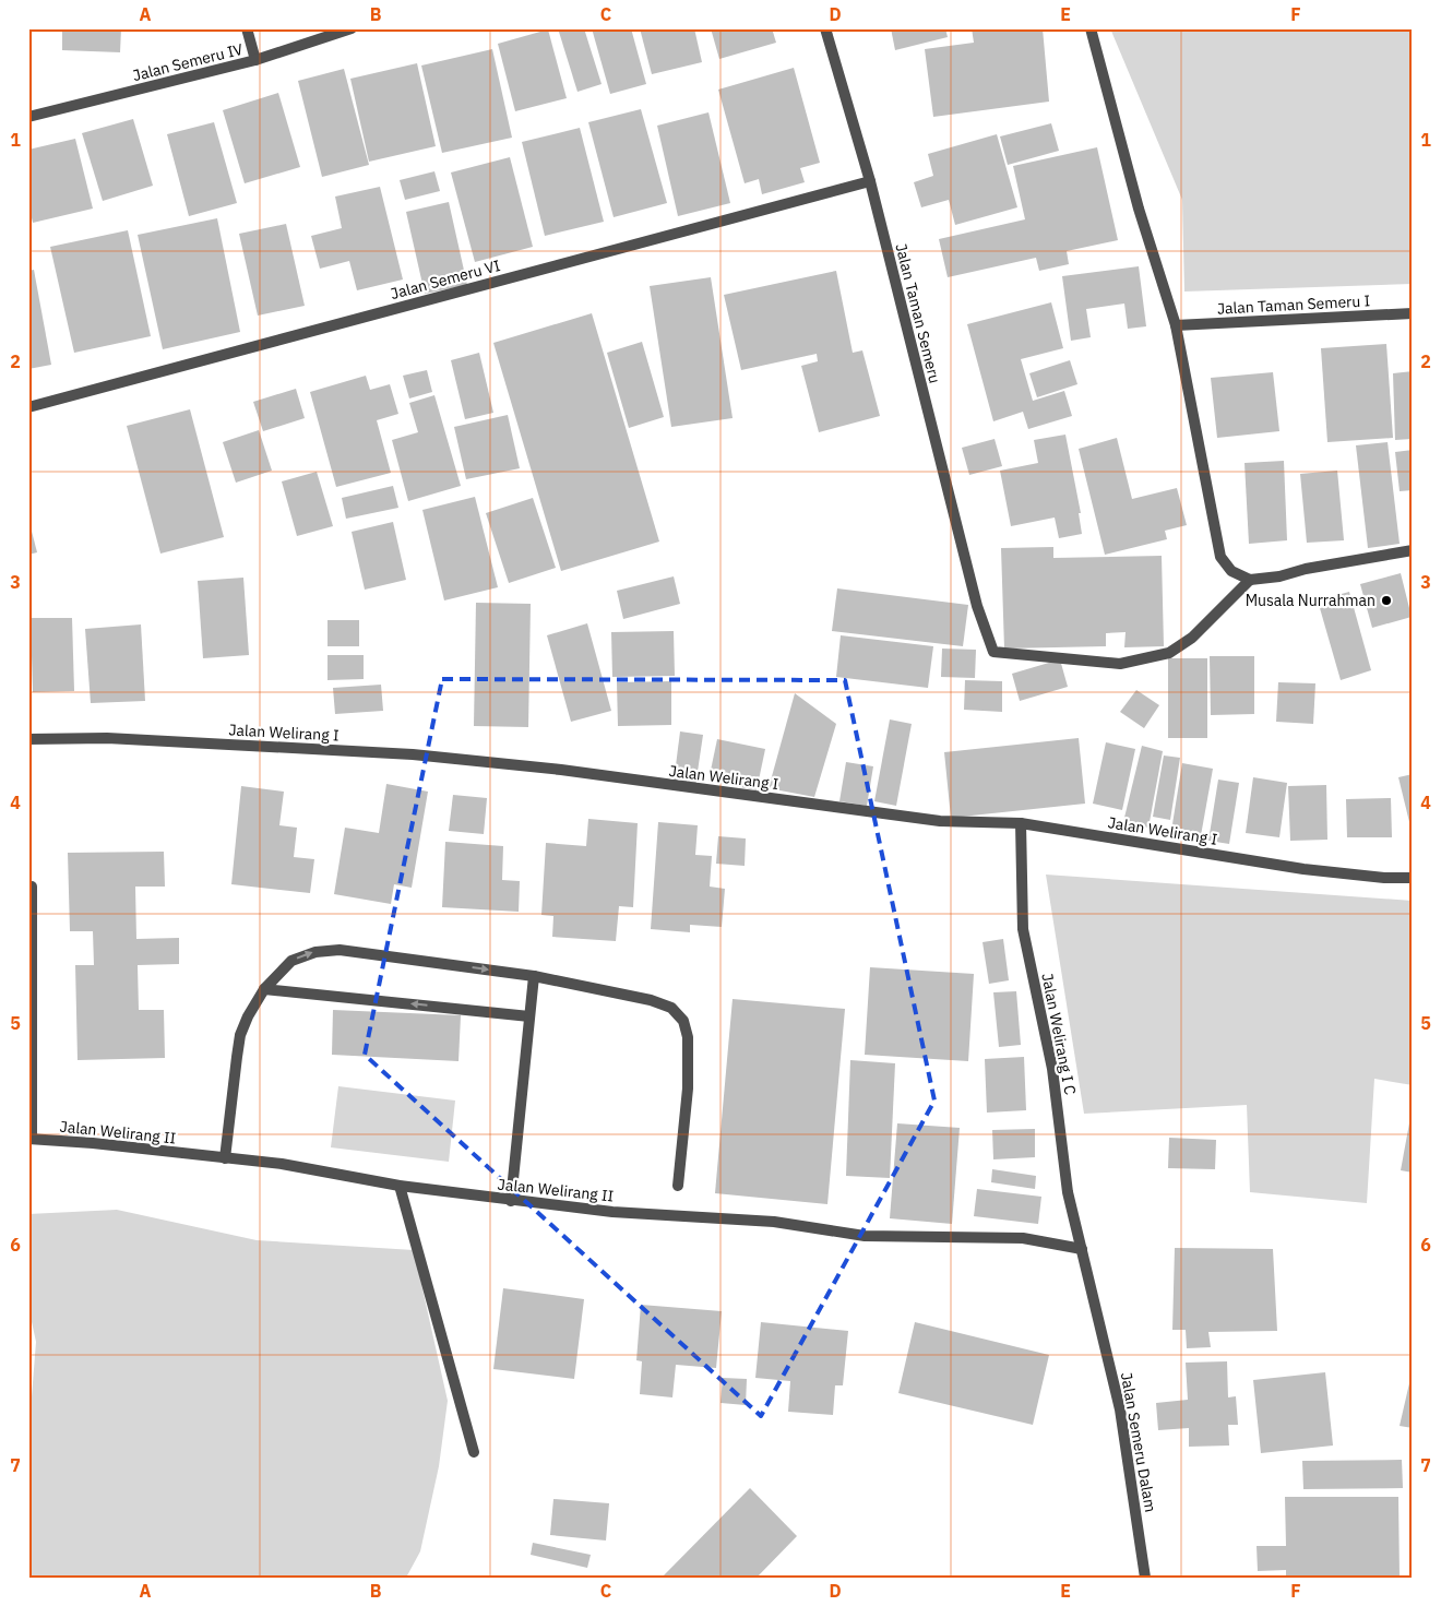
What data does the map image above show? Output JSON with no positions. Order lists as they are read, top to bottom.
{
  "streets": {
    "street": [
      "Jalan Semeru IV",
      "Jalan Semeru VI",
      "Jalan Taman Semeru I",
      "Jalan Taman Semeru",
      "Jalan Welirang I",
      "Jalan Welirang I C",
      "Jalan Welirang II",
      "Jalan Semeru Dalam"
    ]
  },
  "crossings": [
    ["Jalan Semeru VI", "Jalan Taman Semeru"],
    ["Jalan Welirang I", "Jalan Welirang I C"],
    ["Jalan Welirang I C", "Jalan Welirang II"],
    ["Jalan Welirang I C", "Jalan Semeru Dalam"],
    ["Jalan Welirang II", "Jalan Semeru Dalam"]
  ],
  "places": ["Musala Nurrahman"],
  "grid": {
    "columns": [
      "A",
      "B",
      "C",
      "D",
      "E",
      "F"
    ],
    "rows": [
      "1",
      "2",
      "3",
      "4",
      "5",
      "6",
      "7"
    ]
  }
}
